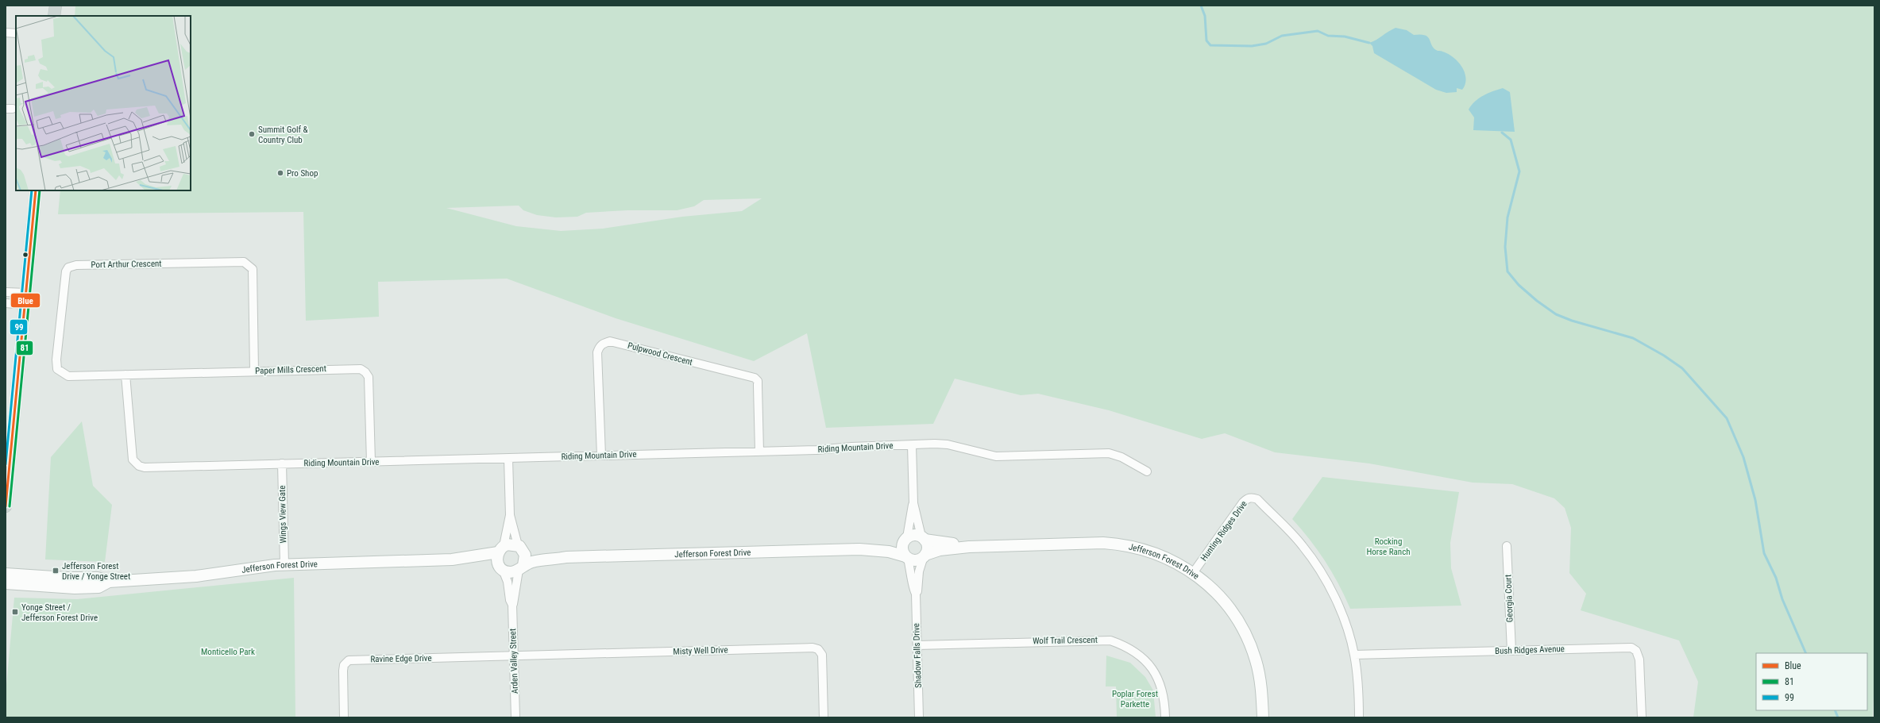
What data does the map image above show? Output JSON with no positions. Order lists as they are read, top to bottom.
{
  "streets": {
    "street": [
      "Port Arthur Crescent",
      "Pulpwood Crescent",
      "Paper Mills Crescent",
      "Riding Mountain Drive",
      "Wings View Gate",
      "Hunting Ridges Drive",
      "Jefferson Forest Drive",
      "Georgia Court",
      "Wolf Trail Crescent",
      "Bush Ridges Avenue",
      "Misty Well Drive",
      "Shadow Falls Drive",
      "Ravine Edge Drive",
      "Arden Valley Street"
    ]
  },
  "crossings": [
    ["Port Arthur Crescent", "Paper Mills Crescent"],
    ["Port Arthur Crescent", "Riding Mountain Drive"],
    ["Pulpwood Crescent", "Riding Mountain Drive"],
    ["Paper Mills Crescent", "Riding Mountain Drive"],
    ["Riding Mountain Drive", "Wings View Gate"],
    ["Wings View Gate", "Jefferson Forest Drive"],
    ["Hunting Ridges Drive", "Jefferson Forest Drive"],
    ["Hunting Ridges Drive", "Bush Ridges Avenue"],
    ["Jefferson Forest Drive", "Shadow Falls Drive"],
    ["Jefferson Forest Drive", "Arden Valley Street"],
    ["Georgia Court", "Bush Ridges Avenue"],
    ["Wolf Trail Crescent", "Shadow Falls Drive"],
    ["Misty Well Drive", "Ravine Edge Drive"],
    ["Misty Well Drive", "Arden Valley Street"],
    ["Ravine Edge Drive", "Arden Valley Street"]
  ],
  "parks": ["Rocking Horse Ranch", "Monticello Park", "Poplar Forest Parkette"],
  "places": {
    "other": ["Summit Golf & Country Club", "Pro Shop"],
    "transit": ["Jefferson Forest Drive / Yonge Street", "Yonge Street / Jefferson Forest Drive"]
  },
  "lines": ["transit line Blue", "transit line 81", "transit line 99"],
  "legend": ["Blue", "81", "99"]
}
